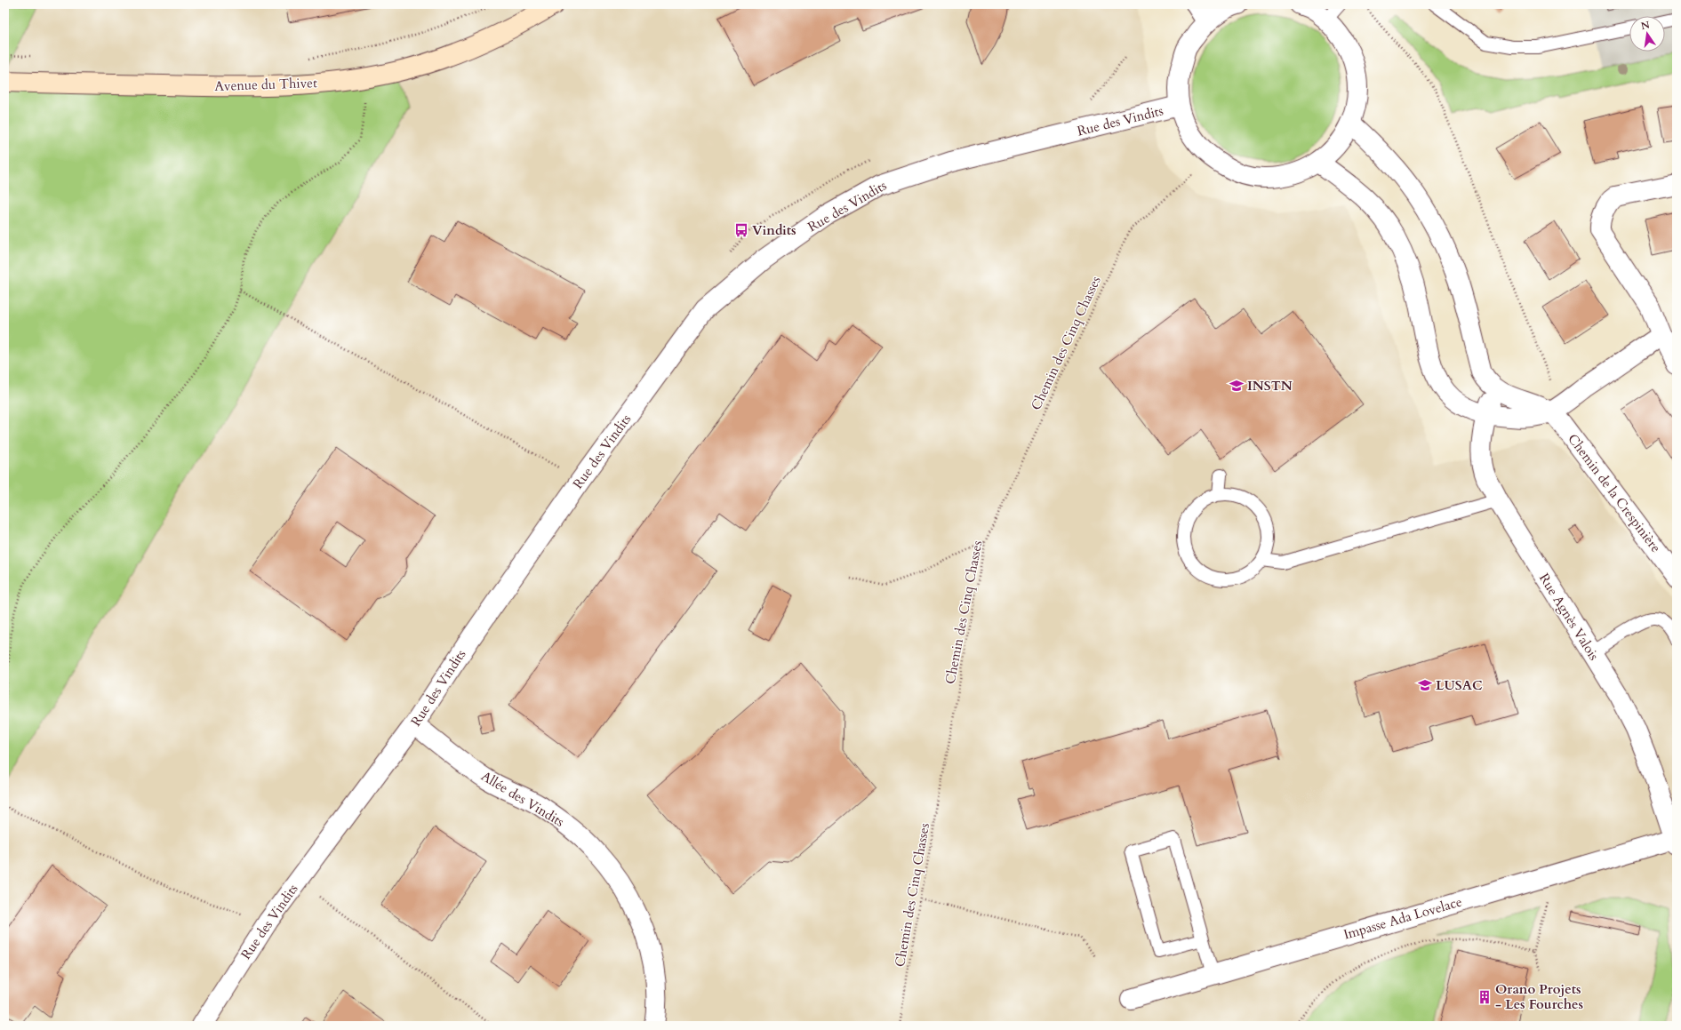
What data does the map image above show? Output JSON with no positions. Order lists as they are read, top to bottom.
{
  "streets": {
    "main road": ["Avenue du Thivet"],
    "street": [
      "Rue des Vindits",
      "Chemin de la Crespinière",
      "Rue Agnès Valois",
      "Allée des Vindits",
      "Impasse Ada Lovelace"
    ],
    "path": ["Chemin des Cinq Chasses"]
  },
  "crossings": [
    ["Rue des Vindits", "Allée des Vindits"],
    ["Chemin de la Crespinière", "Rue Agnès Valois"],
    ["Rue Agnès Valois", "Impasse Ada Lovelace"]
  ],
  "places": {
    "bus stop": ["Vindits"],
    "school or university": ["INSTN", "LUSAC"],
    "building": ["Orano Projets - Les Fourches"]
  },
  "north": "top"
}
